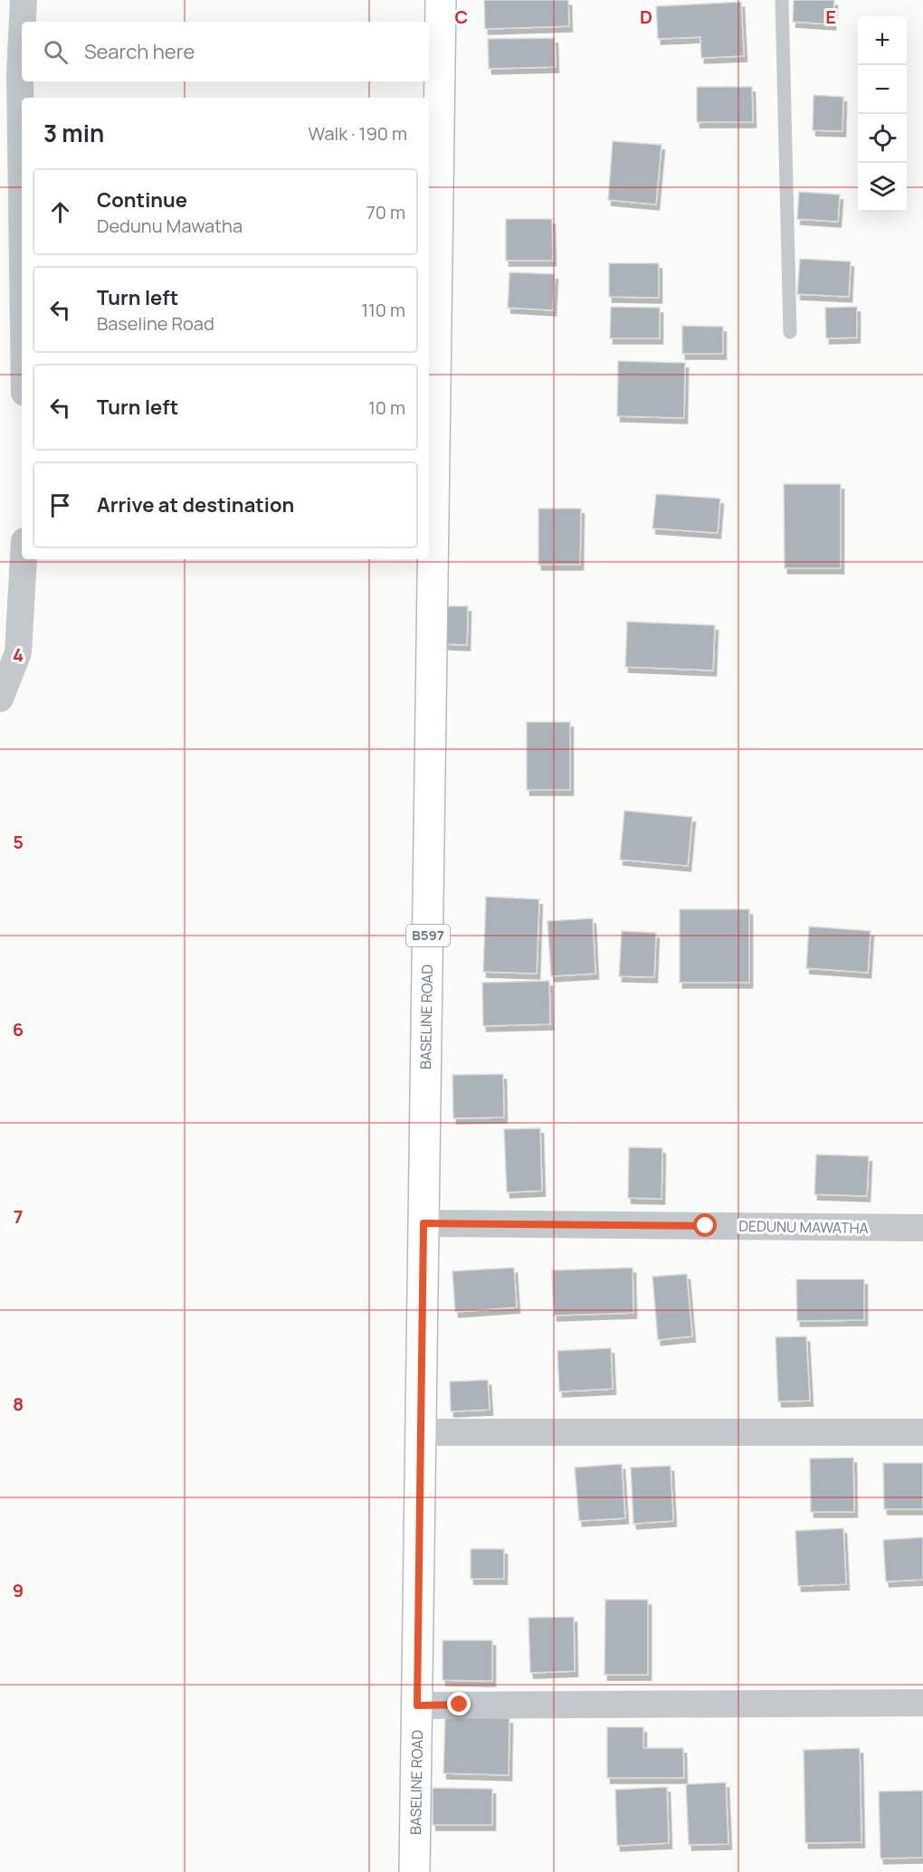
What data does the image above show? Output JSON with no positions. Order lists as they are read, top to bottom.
{
  "streets": {
    "main road": ["B597", "BASELINE ROAD"],
    "street": ["DEDUNU MAWATHA"]
  },
  "crossings": [
    ["BASELINE ROAD", "DEDUNU MAWATHA"]
  ],
  "page": {
    "map_buttons": ["+", "−"],
    "search": "Search here",
    "heading": ["3 min", "Walk · 190 m"],
    "list": [
      ["Continue", "Dedunu Mawatha", "70 m"],
      ["Turn left", "Baseline Road", "110 m"],
      ["Turn left", "10 m"],
      "Arrive at destination"
    ]
  },
  "grid": {
    "columns": ["C", "D", "E"],
    "rows": [
      "4",
      "5",
      "6",
      "7",
      "8",
      "9"
    ]
  }
}
